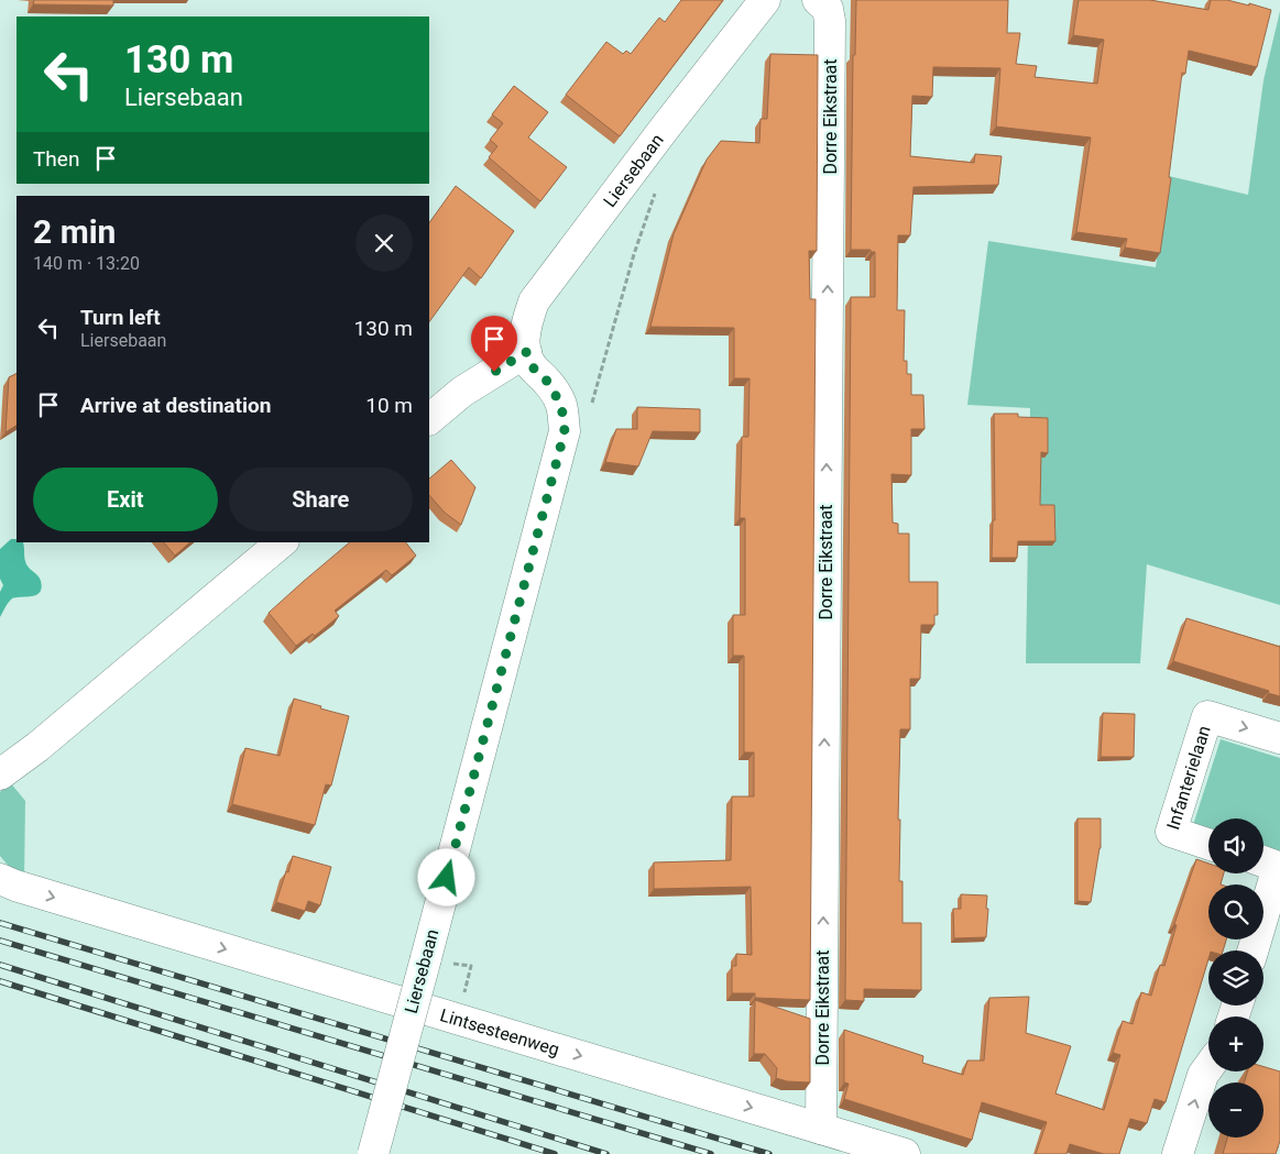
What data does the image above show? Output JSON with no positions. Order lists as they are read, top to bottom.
{
  "streets": {
    "street": [
      "Dorre Eikstraat",
      "Liersebaan",
      "Infanterielaan",
      "Lintsesteenweg"
    ]
  },
  "crossings": [
    ["Dorre Eikstraat", "Lintsesteenweg"]
  ],
  "one_way": ["Dorre Eikstraat", "Lintsesteenweg"],
  "page": {
    "turn": ["130 m", "Liersebaan"],
    "then": "Then",
    "heading": ["2 min", "140 m · 13:20"],
    "list": [
      {
        "name": "Turn left",
        "note": "Liersebaan",
        "value": "130 m"
      },
      {
        "name": "Arrive at destination",
        "value": "10 m"
      }
    ],
    "buttons": ["Exit", "Share"],
    "map_buttons": ["+", "−"]
  }
}
